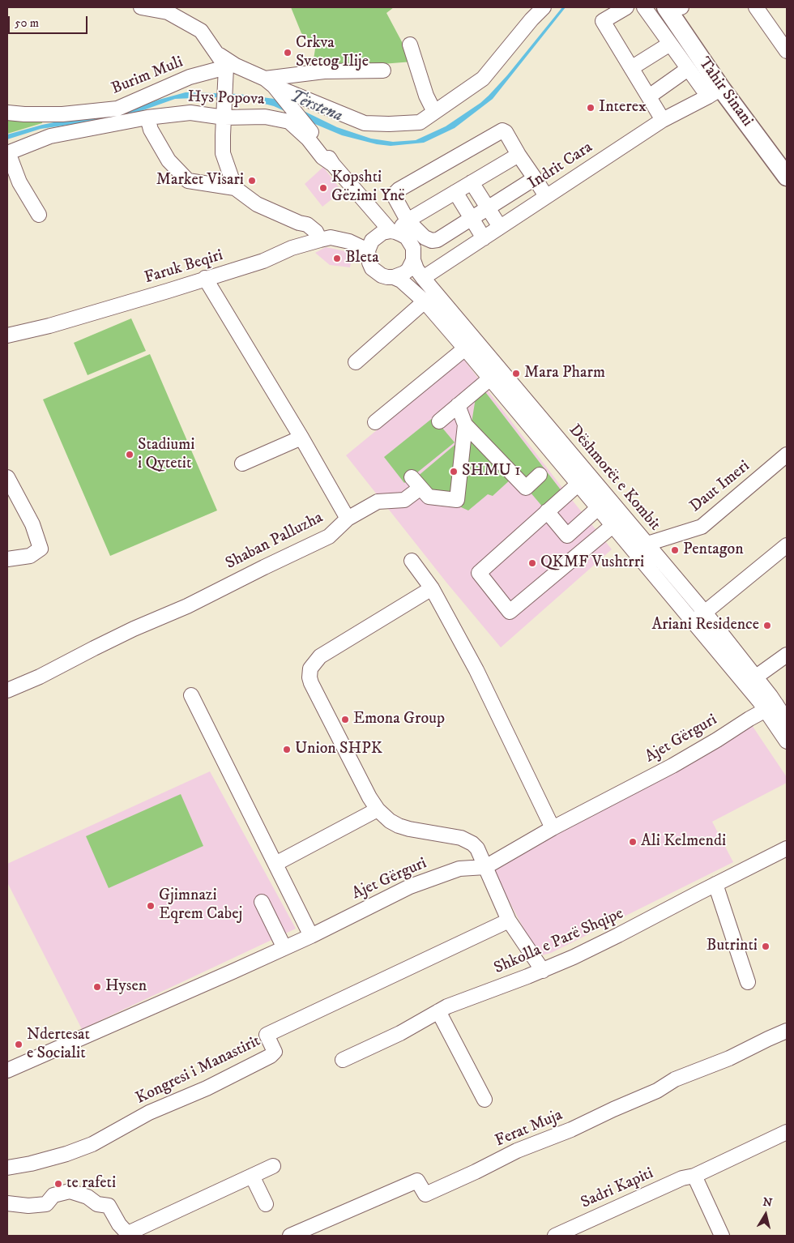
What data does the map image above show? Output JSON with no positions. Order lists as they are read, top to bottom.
{
  "streets": {
    "main road": ["Tahir Sinani"],
    "street": [
      "Burim Muli",
      "Hys Popova",
      "Indrit Cara",
      "Faruk Beqiri",
      "Dëshmorët e Kombit",
      "Daut Imeri",
      "Shaban Palluzha",
      "Ajet Gërguri",
      "Shkolla e Parë Shqipe",
      "Kongresi i Manastirit",
      "Ferat Muja",
      "Sadri Kapiti"
    ]
  },
  "crossings": [
    ["Tahir Sinani", "Indrit Cara"],
    ["Indrit Cara", "Dëshmorët e Kombit"],
    ["Faruk Beqiri", "Dëshmorët e Kombit"],
    ["Faruk Beqiri", "Shaban Palluzha"],
    ["Dëshmorët e Kombit", "Daut Imeri"],
    ["Dëshmorët e Kombit", "Ajet Gërguri"]
  ],
  "water": ["Tërstena"],
  "places": [
    "Crkva Svetog Ilije",
    "Interex",
    "Market Visari",
    "Kopshti Gëzimi Ynë",
    "Bleta",
    "Mara Pharm",
    "Stadiumi i Qytetit",
    "SHMU 1",
    "Pentagon",
    "QKMF Vushtrri",
    "Ariani Residence",
    "Emona Group",
    "Union SHPK",
    "Ali Kelmendi",
    "Gjimnazi Eqrem Cabej",
    "Butrinti",
    "Hysen",
    "Ndertesat e Socialit",
    "te rafeti"
  ],
  "scale_bar": "50 m",
  "north": "top"
}
